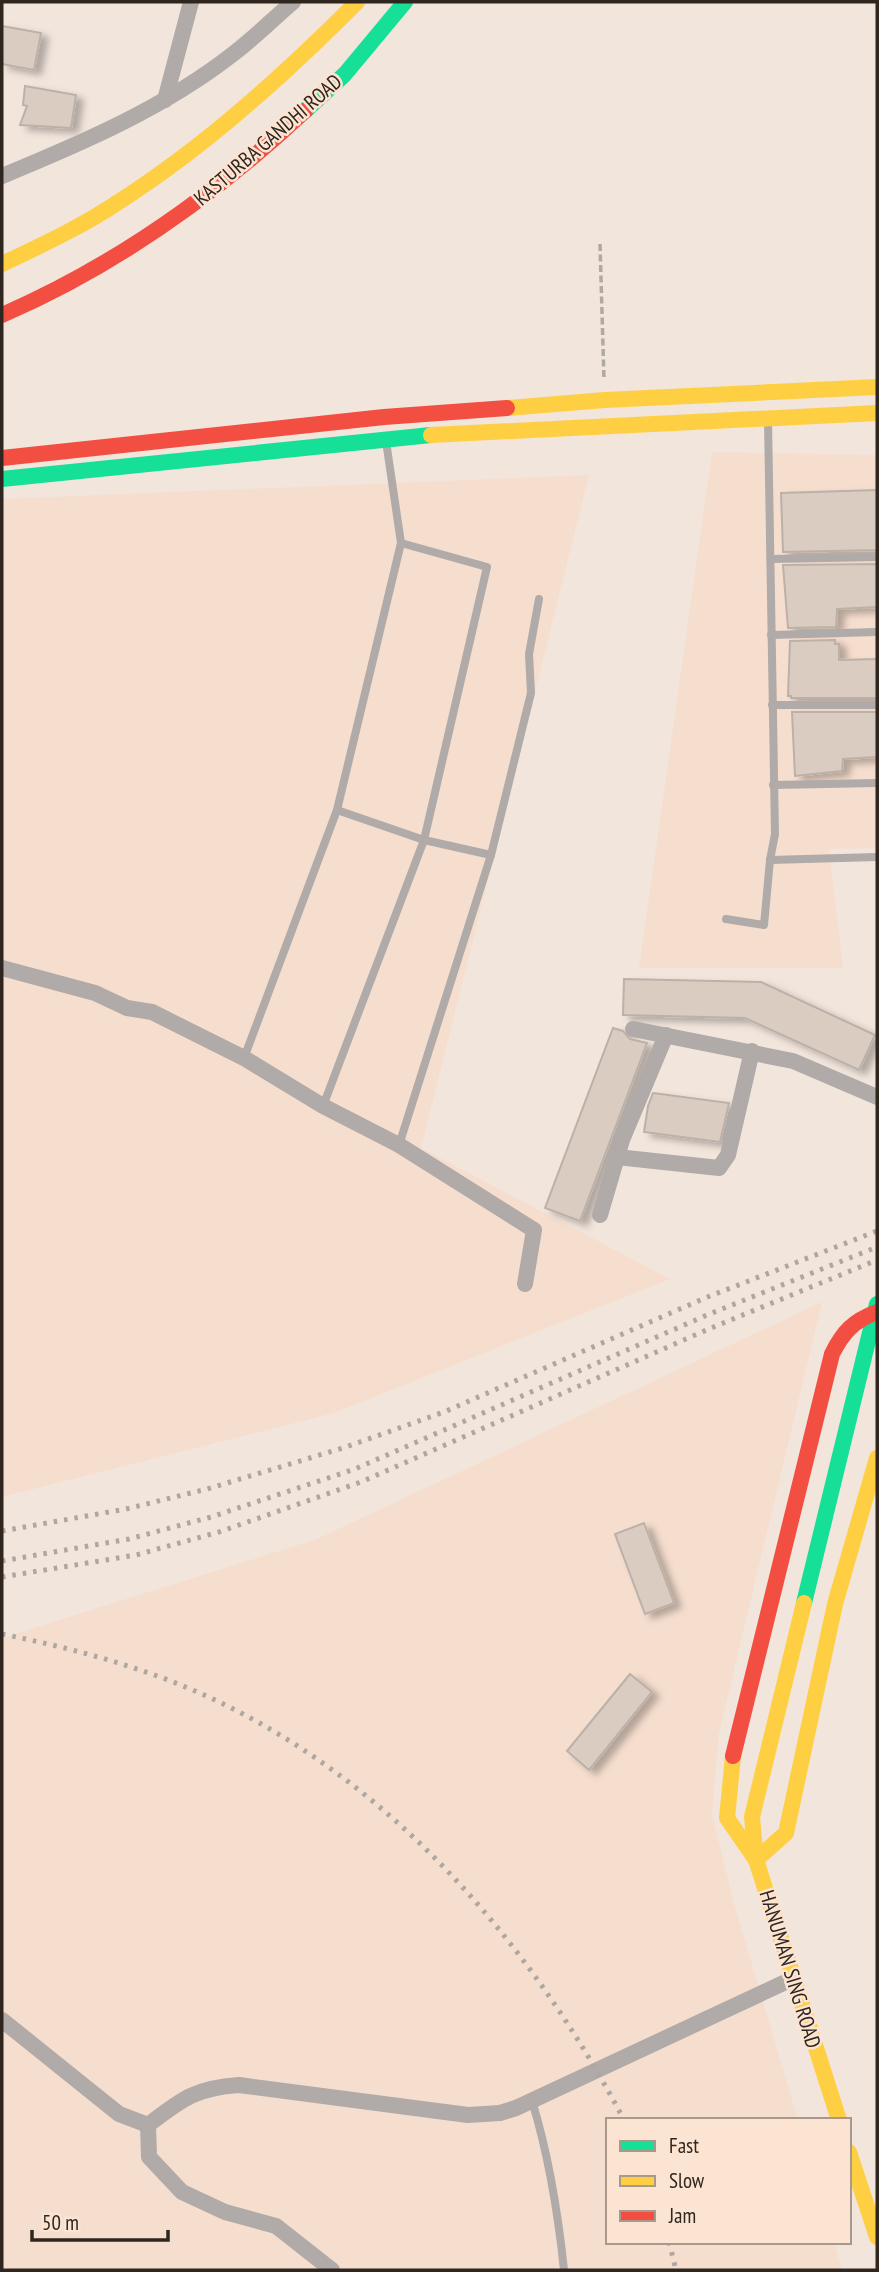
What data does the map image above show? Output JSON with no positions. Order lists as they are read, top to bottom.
{
  "streets": {
    "main road": ["KASTURBA GANDHI ROAD", "HANUMAN SING ROAD"]
  },
  "legend": ["Fast", "Slow", "Jam"],
  "scale_bar": "50 m"
}
